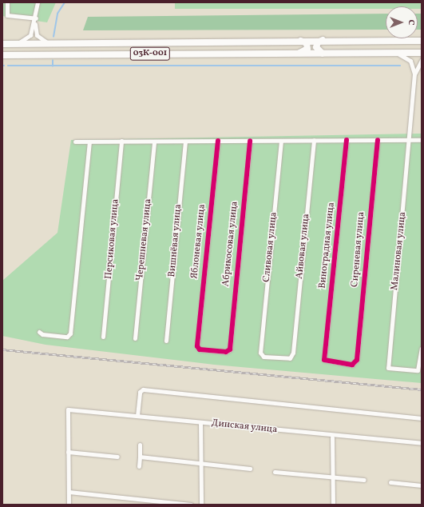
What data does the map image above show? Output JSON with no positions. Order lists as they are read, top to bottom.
{
  "streets": {
    "main road": ["03К-001"],
    "street": [
      "Персиковая улица",
      "Черешневая улица",
      "Вишнёвая улица",
      "Яблоневая улица",
      "Абрикосовая улица",
      "Виноградная улица",
      "Айвовая улица",
      "Сливовая улица",
      "Сиреневая улица",
      "Малиновая улица",
      "Динская улица"
    ]
  },
  "crossings": [
    ["Яблоневая улица", "Абрикосовая улица"],
    ["Виноградная улица", "Сиреневая улица"],
    ["Айвовая улица", "Сливовая улица"]
  ],
  "north": "right"
}
